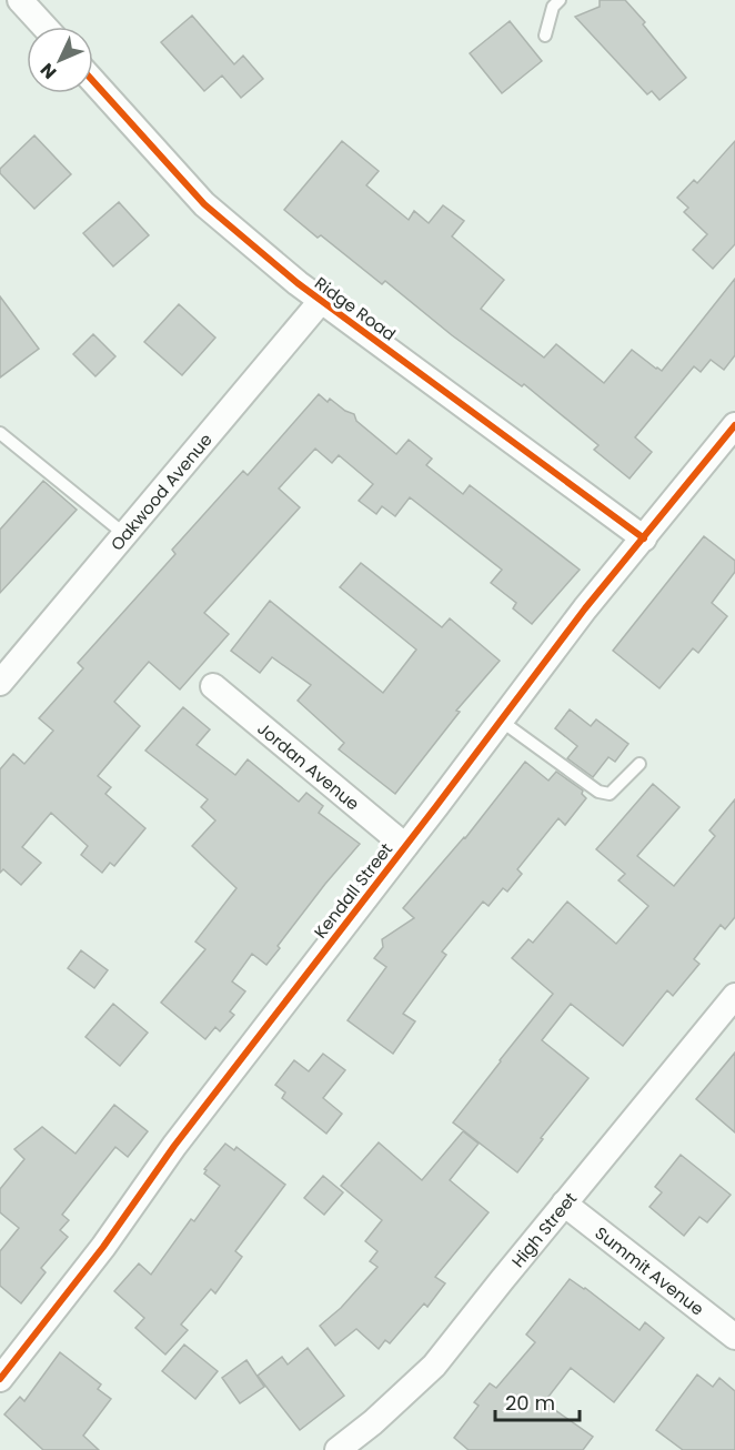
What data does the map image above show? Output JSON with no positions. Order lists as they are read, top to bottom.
{
  "streets": {
    "street": [
      "Ridge Road",
      "Oakwood Avenue",
      "Jordan Avenue",
      "Kendall Street",
      "High Street",
      "Summit Avenue"
    ]
  },
  "crossings": [
    ["Ridge Road", "Oakwood Avenue"],
    ["Ridge Road", "Kendall Street"],
    ["Jordan Avenue", "Kendall Street"],
    ["High Street", "Summit Avenue"]
  ],
  "scale_bar": "20 m",
  "north": "bottom left"
}
